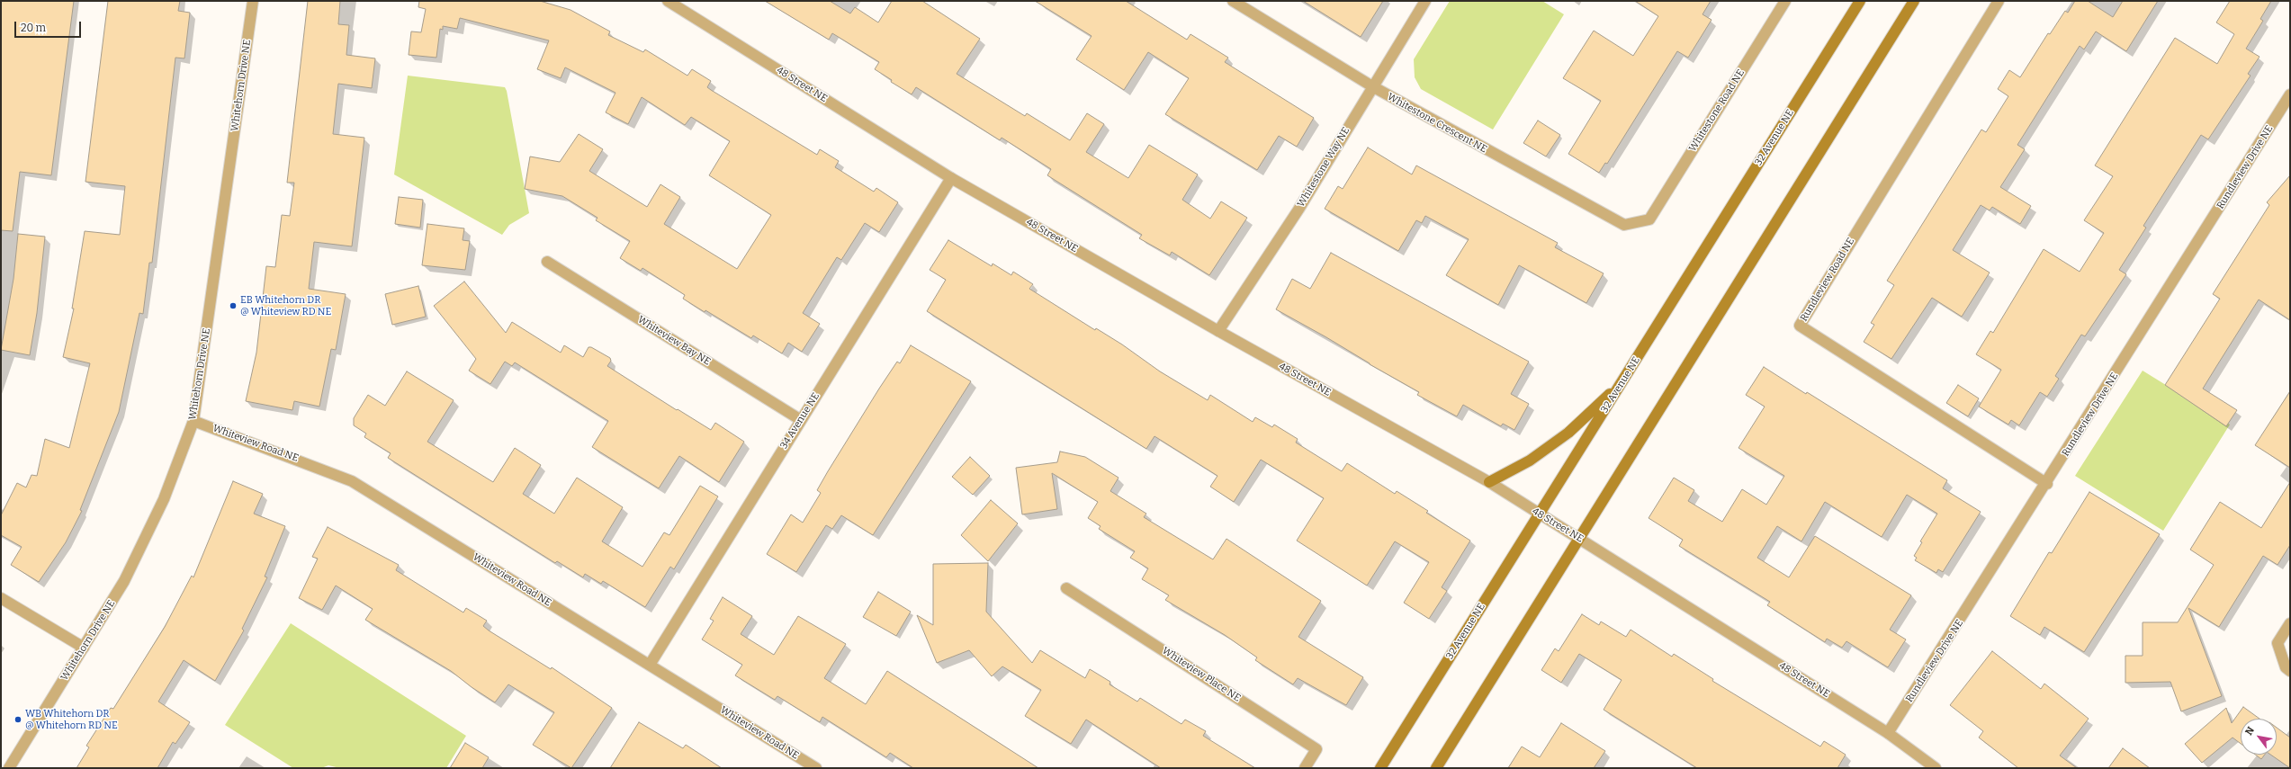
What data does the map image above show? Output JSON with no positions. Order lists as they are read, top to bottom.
{
  "streets": {
    "main road": ["32 Avenue NE"],
    "street": [
      "48 Street NE",
      "Whitehorn Drive NE",
      "Whitestone Road NE",
      "Whitestone Crescent NE",
      "Whitestone Way NE",
      "Rundleview Drive NE",
      "Rundleview Road NE",
      "Whiteview Bay NE",
      "34 Avenue NE",
      "Whiteview Road NE",
      "Whiteview Place NE"
    ]
  },
  "crossings": [
    ["48 Street NE", "32 Avenue NE"],
    ["48 Street NE", "Whitestone Way NE"],
    ["48 Street NE", "Rundleview Drive NE"],
    ["48 Street NE", "34 Avenue NE"],
    ["Whitehorn Drive NE", "Whiteview Road NE"],
    ["Whitestone Road NE", "Whitestone Crescent NE"],
    ["Whitestone Crescent NE", "Whitestone Way NE"],
    ["Rundleview Drive NE", "Rundleview Road NE"],
    ["Whiteview Bay NE", "34 Avenue NE"],
    ["34 Avenue NE", "Whiteview Road NE"]
  ],
  "places": ["EB Whitehorn DR @ Whiteview RD NE", "WB Whitehorn DR @ Whitehorn RD NE"],
  "scale_bar": "20 m",
  "north": "top left"
}
